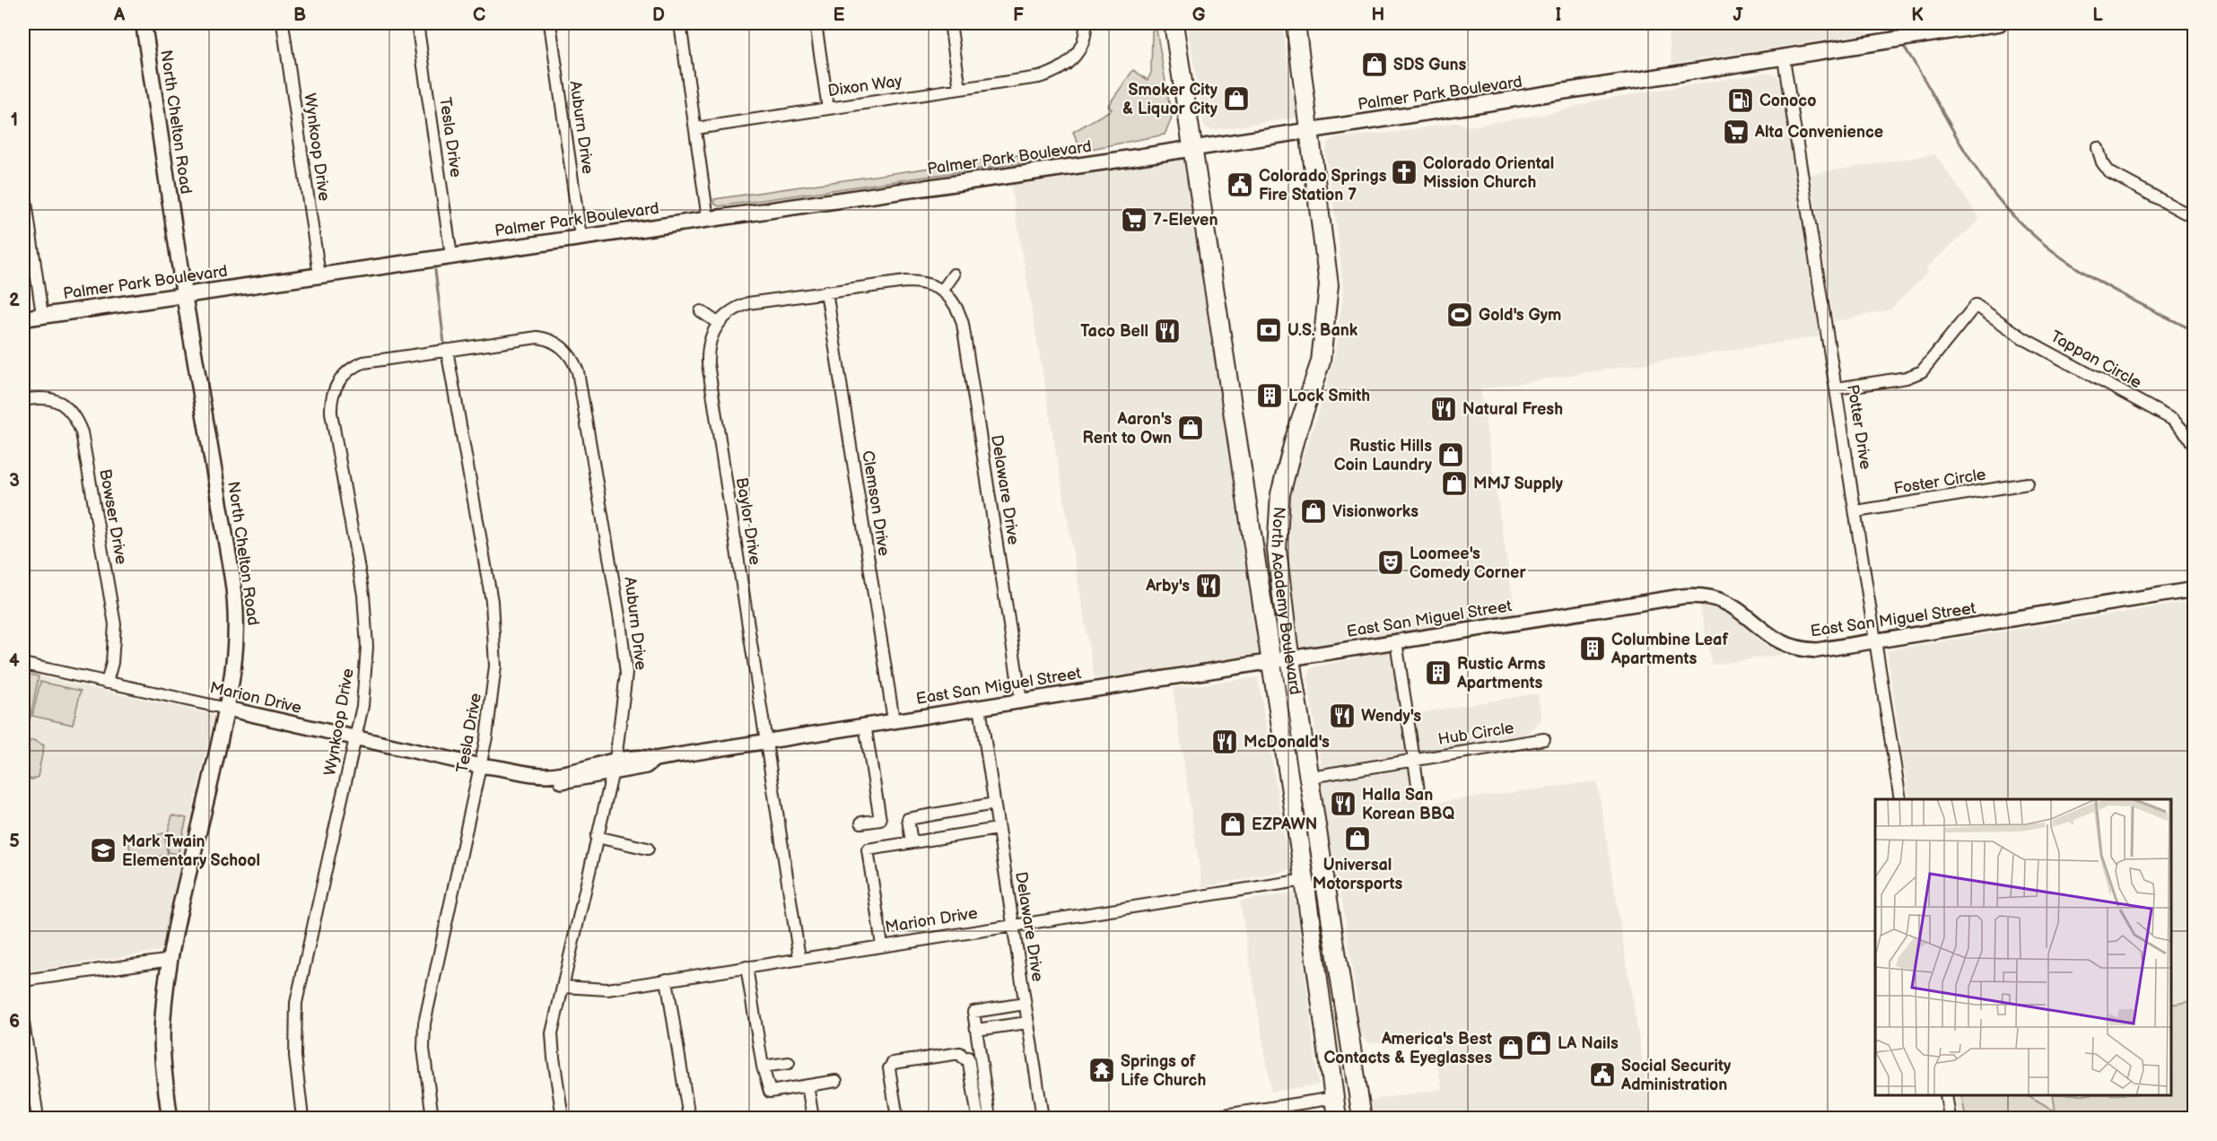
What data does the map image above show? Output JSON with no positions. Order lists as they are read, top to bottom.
{
  "streets": {
    "highway": ["North Academy Boulevard"],
    "main road": ["Palmer Park Boulevard", "North Chelton Road"],
    "street": [
      "Dixon Way",
      "Auburn Drive",
      "Tesla Drive",
      "Wynkoop Drive",
      "Tappan Circle",
      "Potter Drive",
      "Foster Circle",
      "Delaware Drive",
      "Clemson Drive",
      "Bowser Drive",
      "Baylor Drive",
      "East San Miguel Street",
      "Marion Drive",
      "Hub Circle"
    ]
  },
  "crossings": [
    ["Palmer Park Boulevard", "North Chelton Road"],
    ["Palmer Park Boulevard", "Auburn Drive"],
    ["Palmer Park Boulevard", "Tesla Drive"],
    ["Palmer Park Boulevard", "Wynkoop Drive"],
    ["Palmer Park Boulevard", "Potter Drive"],
    ["Palmer Park Boulevard", "North Academy Boulevard"],
    ["North Chelton Road", "Marion Drive"],
    ["Auburn Drive", "Tesla Drive"],
    ["Auburn Drive", "Wynkoop Drive"],
    ["Auburn Drive", "East San Miguel Street"],
    ["Auburn Drive", "Marion Drive"],
    ["Tesla Drive", "Wynkoop Drive"],
    ["Tesla Drive", "Marion Drive"],
    ["Wynkoop Drive", "Marion Drive"],
    ["Tappan Circle", "Potter Drive"],
    ["Potter Drive", "Foster Circle"],
    ["Potter Drive", "East San Miguel Street"],
    ["Delaware Drive", "East San Miguel Street"],
    ["Delaware Drive", "Marion Drive"],
    ["Clemson Drive", "East San Miguel Street"],
    ["Bowser Drive", "Marion Drive"],
    ["Baylor Drive", "East San Miguel Street"],
    ["Baylor Drive", "Marion Drive"],
    ["North Academy Boulevard", "East San Miguel Street"],
    ["North Academy Boulevard", "Marion Drive"],
    ["North Academy Boulevard", "Hub Circle"],
    ["East San Miguel Street", "Marion Drive"]
  ],
  "places": {
    "shop": [
      "SDS Guns",
      "Smoker City & Liquor City",
      "Aaron's Rent to Own",
      "Rustic Hills Coin Laundry",
      "MMJ Supply",
      "Visionworks",
      "EZPAWN",
      "Universal Motorsports",
      "LA Nails",
      "America's Best Contacts & Eyeglasses"
    ],
    "fuel station": ["Conoco"],
    "supermarket": ["Alta Convenience", "7-Eleven"],
    "church": ["Colorado Oriental Mission Church"],
    "public building": ["Colorado Springs Fire Station 7", "Social Security Administration"],
    "sports": ["Gold's Gym"],
    "bank": ["U.S. Bank"],
    "restaurant": [
      "Taco Bell",
      "Natural Fresh",
      "Arby's",
      "Wendy's",
      "McDonald's",
      "Halla San Korean BBQ"
    ],
    "building": ["Lock Smith", "Columbine Leaf Apartments", "Rustic Arms Apartments"],
    "theatre": ["Loomee's Comedy Corner"],
    "school or university": ["Mark Twain Elementary School"],
    "temple": ["Springs of Life Church"]
  },
  "grid": {
    "columns": [
      "A",
      "B",
      "C",
      "D",
      "E",
      "F",
      "G",
      "H",
      "I",
      "J",
      "K",
      "L"
    ],
    "rows": [
      "1",
      "2",
      "3",
      "4",
      "5",
      "6"
    ]
  }
}
